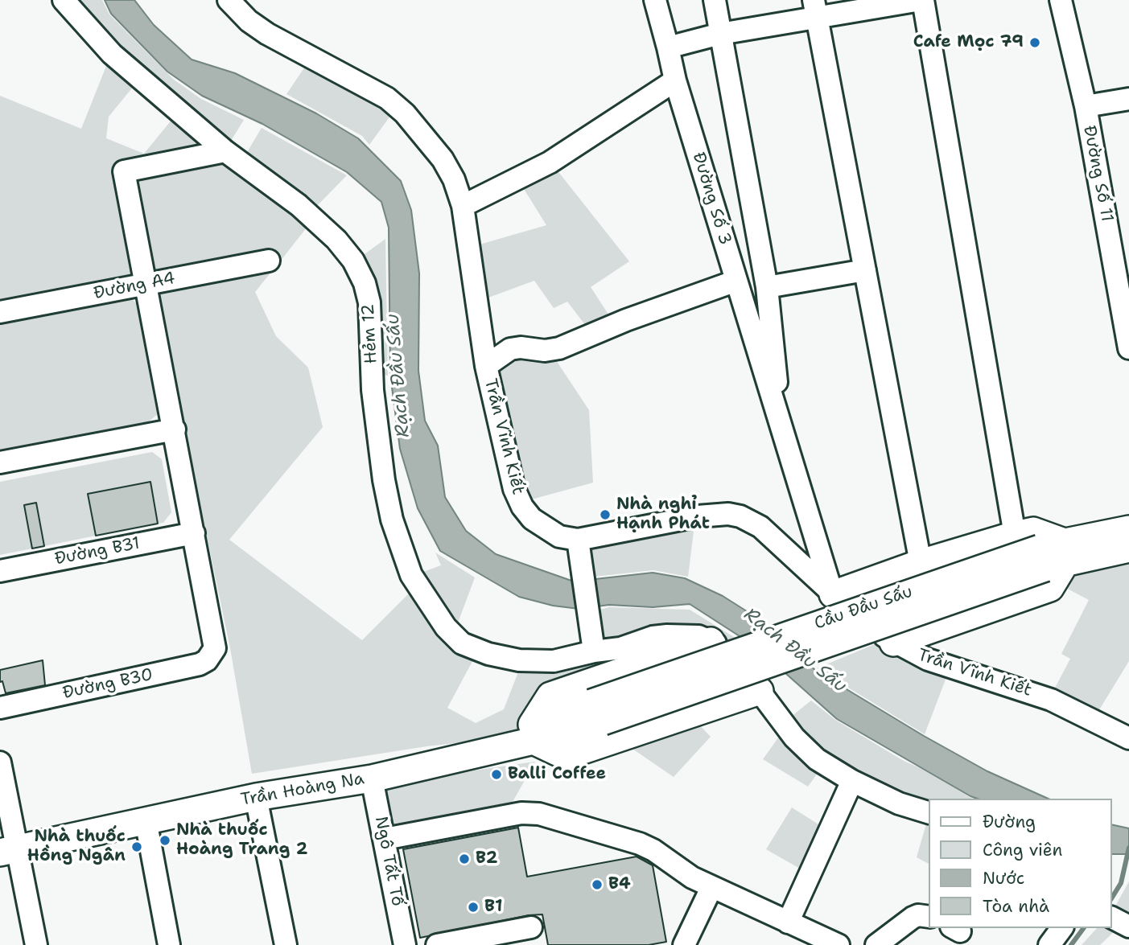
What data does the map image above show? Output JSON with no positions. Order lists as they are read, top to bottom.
{
  "streets": {
    "main road": ["Cầu Đầu Sấu", "Trần Hoàng Na"],
    "street": [
      "Đường Số 11",
      "Đường Số 3",
      "Đường A4",
      "Hẻm 12",
      "Trần Vĩnh Kiết",
      "Đường B31",
      "Đường B30",
      "Ngô Tất Tố"
    ]
  },
  "crossings": [
    ["Đường Số 3", "Trần Vĩnh Kiết"],
    ["Đường B31", "Đường B30"],
    ["Cầu Đầu Sấu", "Trần Hoàng Na"],
    ["Trần Hoàng Na", "Ngô Tất Tố"]
  ],
  "water": ["Rạch Đầu Sấu"],
  "places": [
    "Cafe Mọc 79",
    "Nhà nghỉ Hạnh Phát",
    "Balli Coffee",
    "Nhà thuốc Hoàng Trang 2",
    "Nhà thuốc Hồng Ngân",
    "B2",
    "B4",
    "B1"
  ],
  "legend": [
    "Đường",
    "Công viên",
    "Nước",
    "Tòa nhà"
  ]
}
